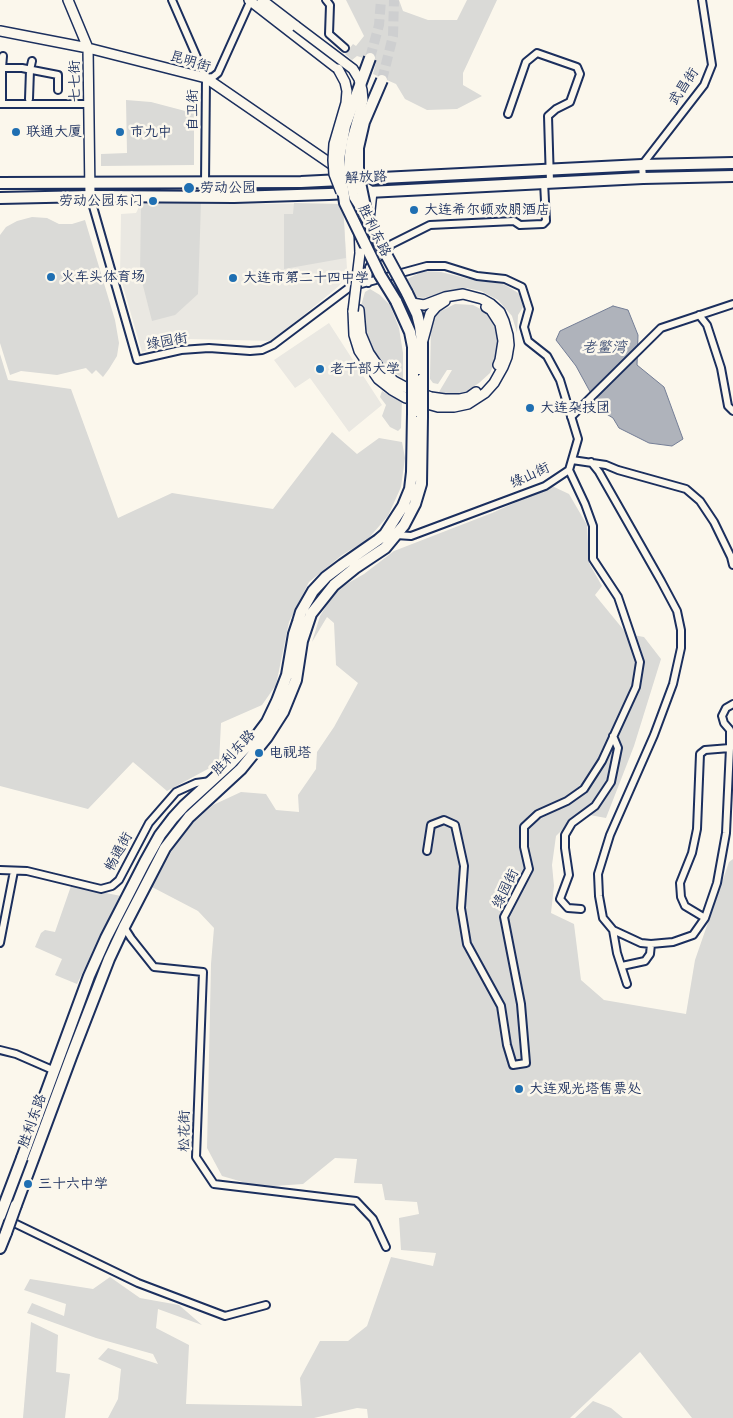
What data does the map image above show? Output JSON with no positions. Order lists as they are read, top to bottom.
{
  "streets": {
    "main road": [
      "昆明街",
      "七七街",
      "解放路",
      "胜利东路"
    ],
    "street": [
      "武昌街",
      "自卫街",
      "绿园街",
      "绿山街",
      "畅通街",
      "松花街"
    ]
  },
  "crossings": [
    ["昆明街", "七七街"],
    ["昆明街", "自卫街"],
    ["昆明街", "解放路"],
    ["七七街", "解放路"],
    ["七七街", "绿园街"],
    ["武昌街", "解放路"],
    ["自卫街", "解放路"],
    ["解放路", "绿园街"],
    ["胜利东路", "绿山街"],
    ["胜利东路", "松花街"],
    ["绿园街", "绿山街"]
  ],
  "water": ["老鳖湾"],
  "places": [
    "联通大厦",
    "市九中",
    "劳动公园",
    "劳动公园东门",
    "大连希尔顿欢朋酒店",
    "火车头体育场",
    "大连市第二十四中学",
    "老干部大学",
    "大连杂技团",
    "电视塔",
    "大连观光塔售票处",
    "三十六中学"
  ]
}
